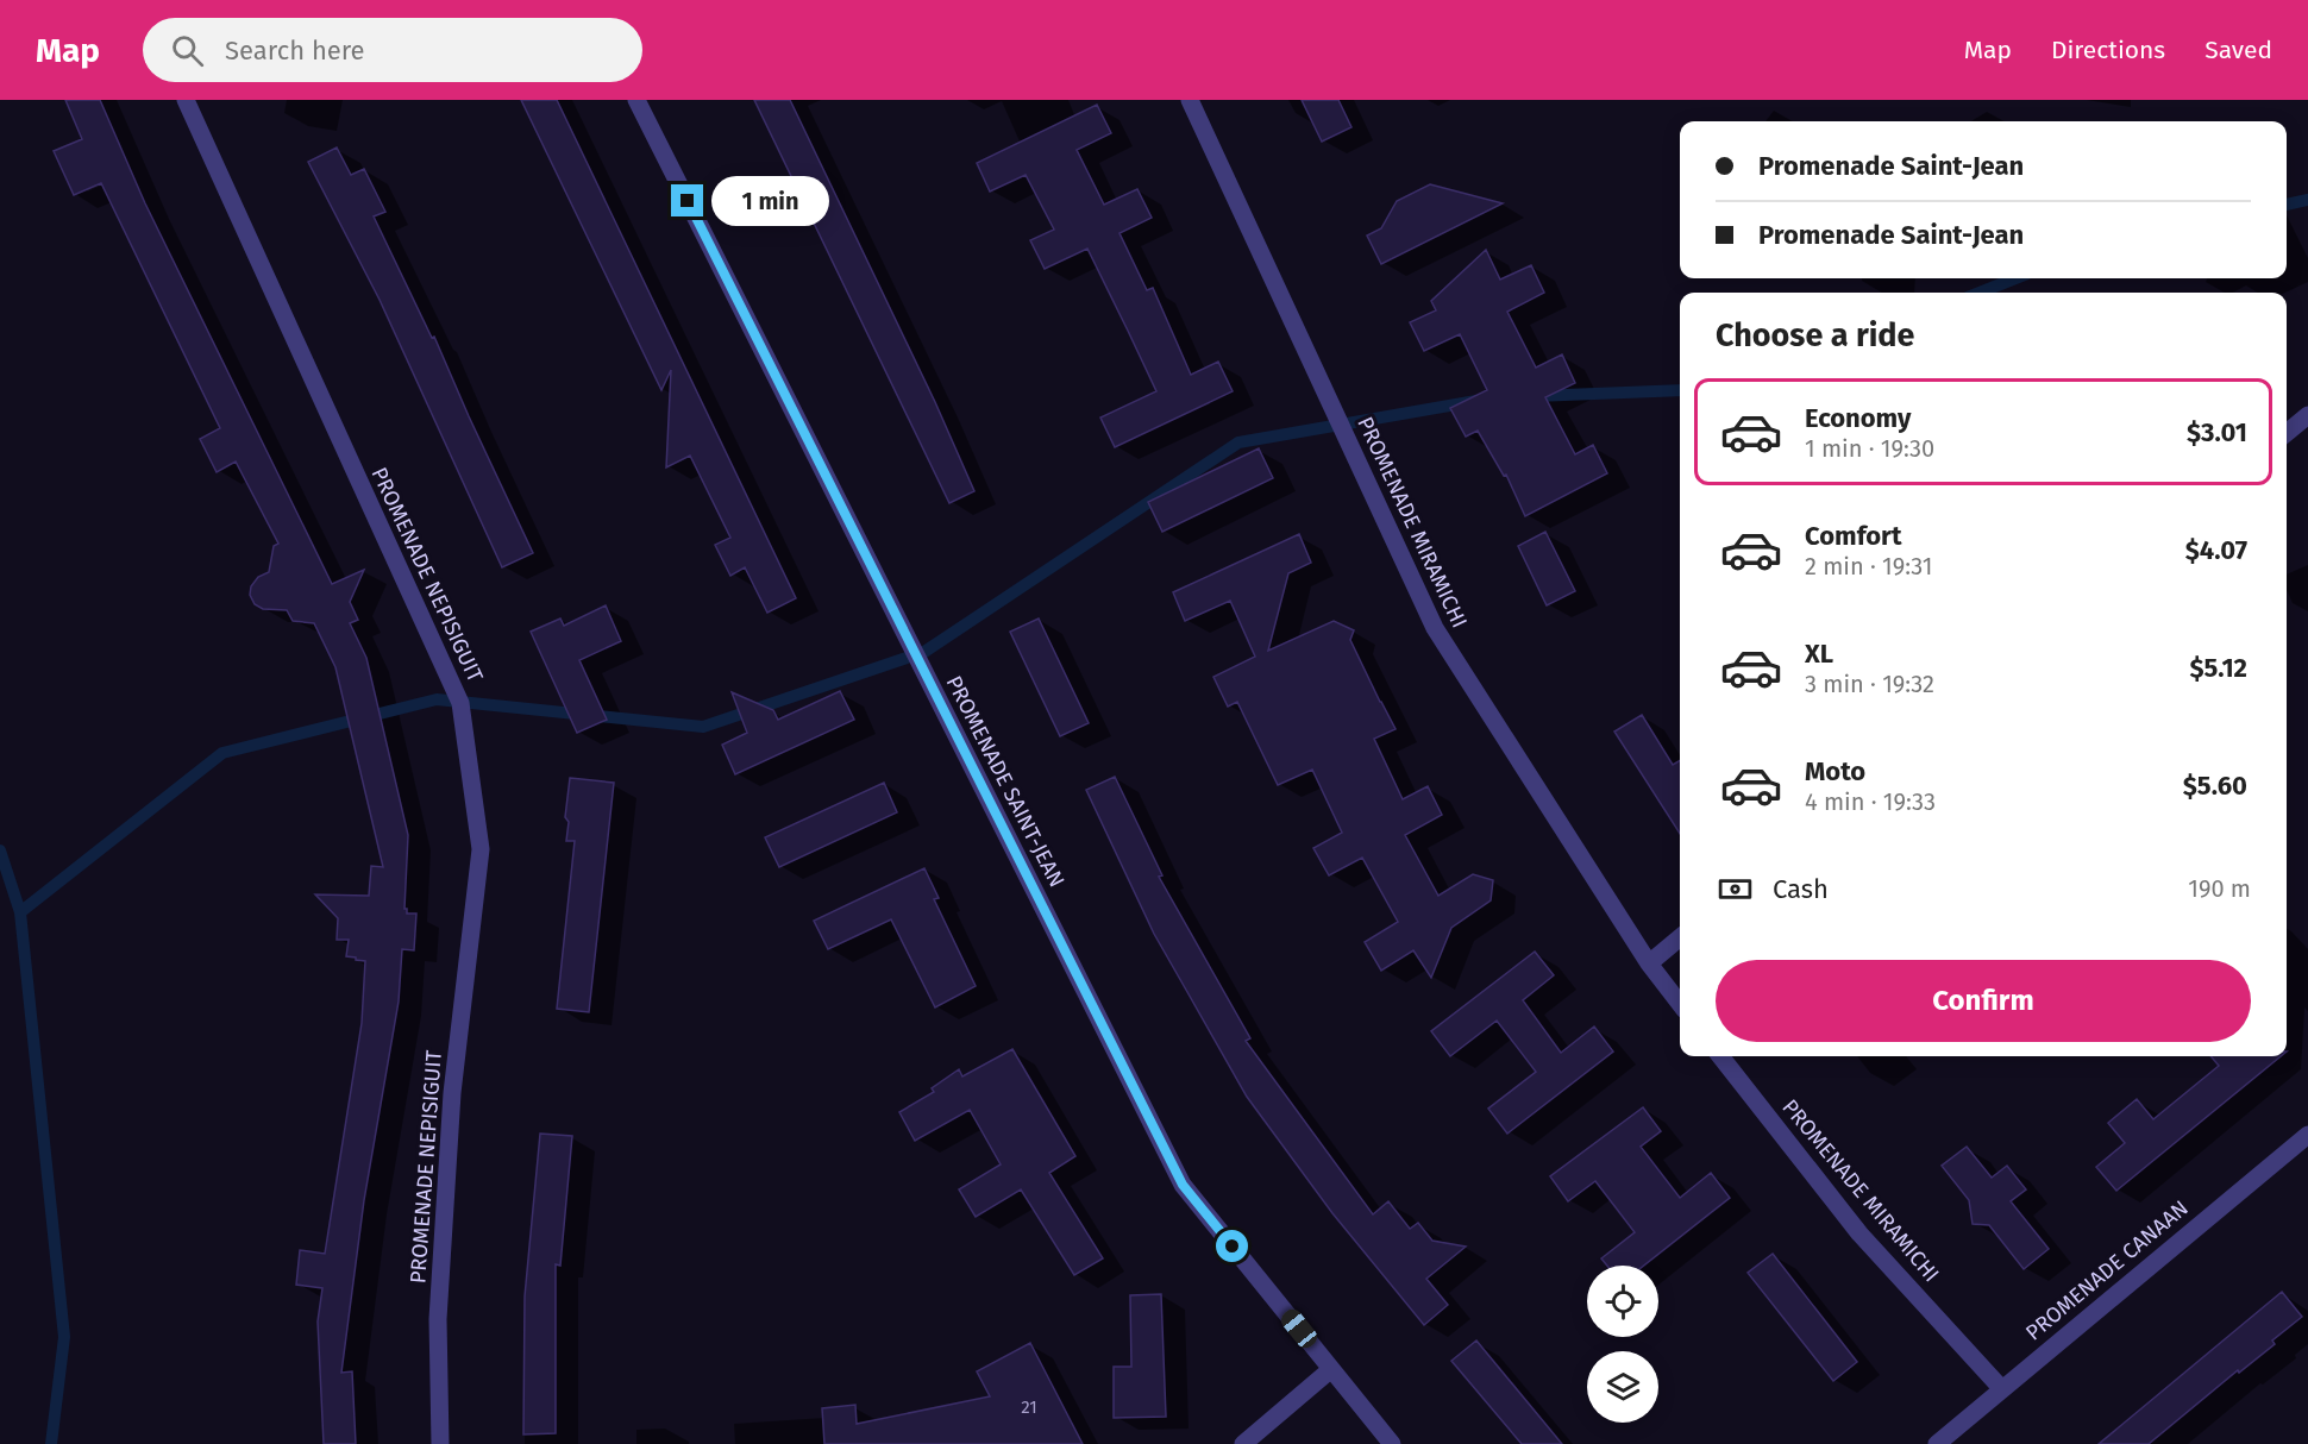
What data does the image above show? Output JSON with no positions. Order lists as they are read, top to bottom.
{
  "streets": {
    "street": [
      "PROMENADE MIRAMICHI",
      "PROMENADE NEPISIGUIT",
      "PROMENADE SAINT-JEAN",
      "PROMENADE CANAAN"
    ]
  },
  "crossings": [
    ["PROMENADE MIRAMICHI", "PROMENADE CANAAN"]
  ],
  "house_numbers": ["21"],
  "page": {
    "header": "Map",
    "search": "Search here",
    "nav": ["Map", "Directions", "Saved"],
    "banner": ["Promenade Saint-Jean", "Promenade Saint-Jean"],
    "bubble": "1 min",
    "heading": "Choose a ride",
    "list": [
      {
        "name": "Economy",
        "note": "1 min · 19:30",
        "value": "$3.01"
      },
      {
        "name": "Comfort",
        "note": "2 min · 19:31",
        "value": "$4.07"
      },
      {
        "name": "XL",
        "note": "3 min · 19:32",
        "value": "$5.12"
      },
      {
        "name": "Moto",
        "note": "4 min · 19:33",
        "value": "$5.60"
      }
    ],
    "pay": ["Cash", "190 m"],
    "buttons": "Confirm"
  }
}
